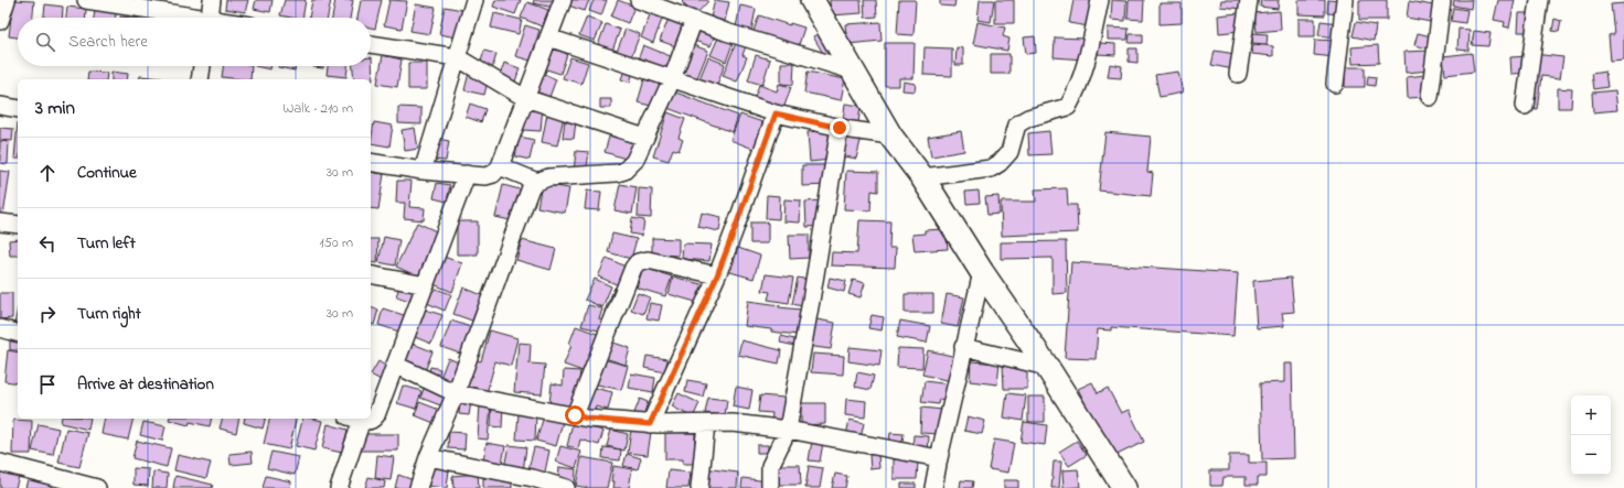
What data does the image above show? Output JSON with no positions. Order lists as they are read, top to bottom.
{
  "page": {
    "search": "Search here",
    "heading": ["3 min", "Walk · 210 m"],
    "list": [
      ["Continue", "30 m"],
      ["Turn left", "150 m"],
      ["Turn right", "30 m"],
      "Arrive at destination"
    ],
    "map_buttons": ["+", "−"]
  }
}
